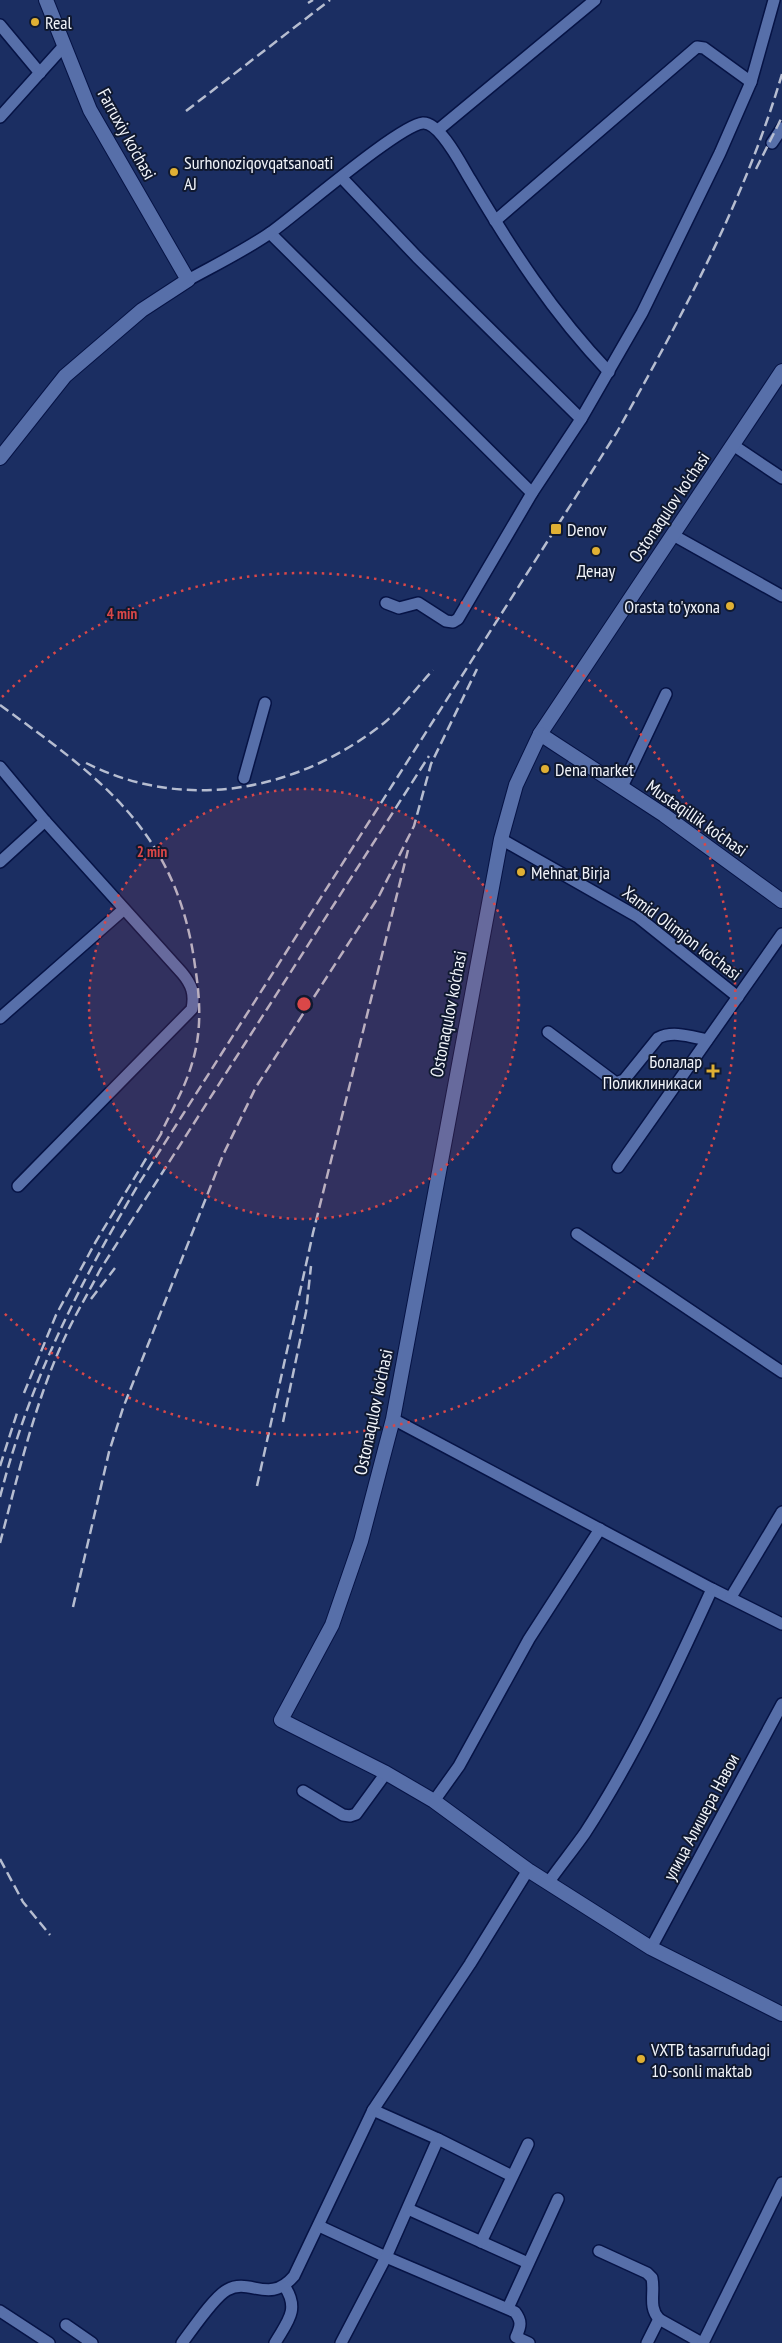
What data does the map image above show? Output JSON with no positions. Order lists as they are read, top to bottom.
{
  "streets": {
    "street": [
      "Farruxiy ko'chasi",
      "Ostonaqulov ko'chasi",
      "Mustaqillik ko‘chasi",
      "Xamid Olimjon ko'chasi",
      "улица Алишера Навои"
    ]
  },
  "crossings": [
    ["Ostonaqulov ko'chasi", "Mustaqillik ko‘chasi"],
    ["Ostonaqulov ko'chasi", "Xamid Olimjon ko'chasi"]
  ],
  "places": {
    "other": [
      "Real",
      "Surhonoziqovqatsanoati AJ",
      "Денау",
      "Orasta to'yxona",
      "Dena market",
      "Mehnat Birja",
      "VXTB tasarrufudagi 10-sonli maktab"
    ],
    "transit": ["Denov"],
    "health": ["Болалар Поликлиникаси"]
  },
  "rings": ["4 min", "2 min"]
}
